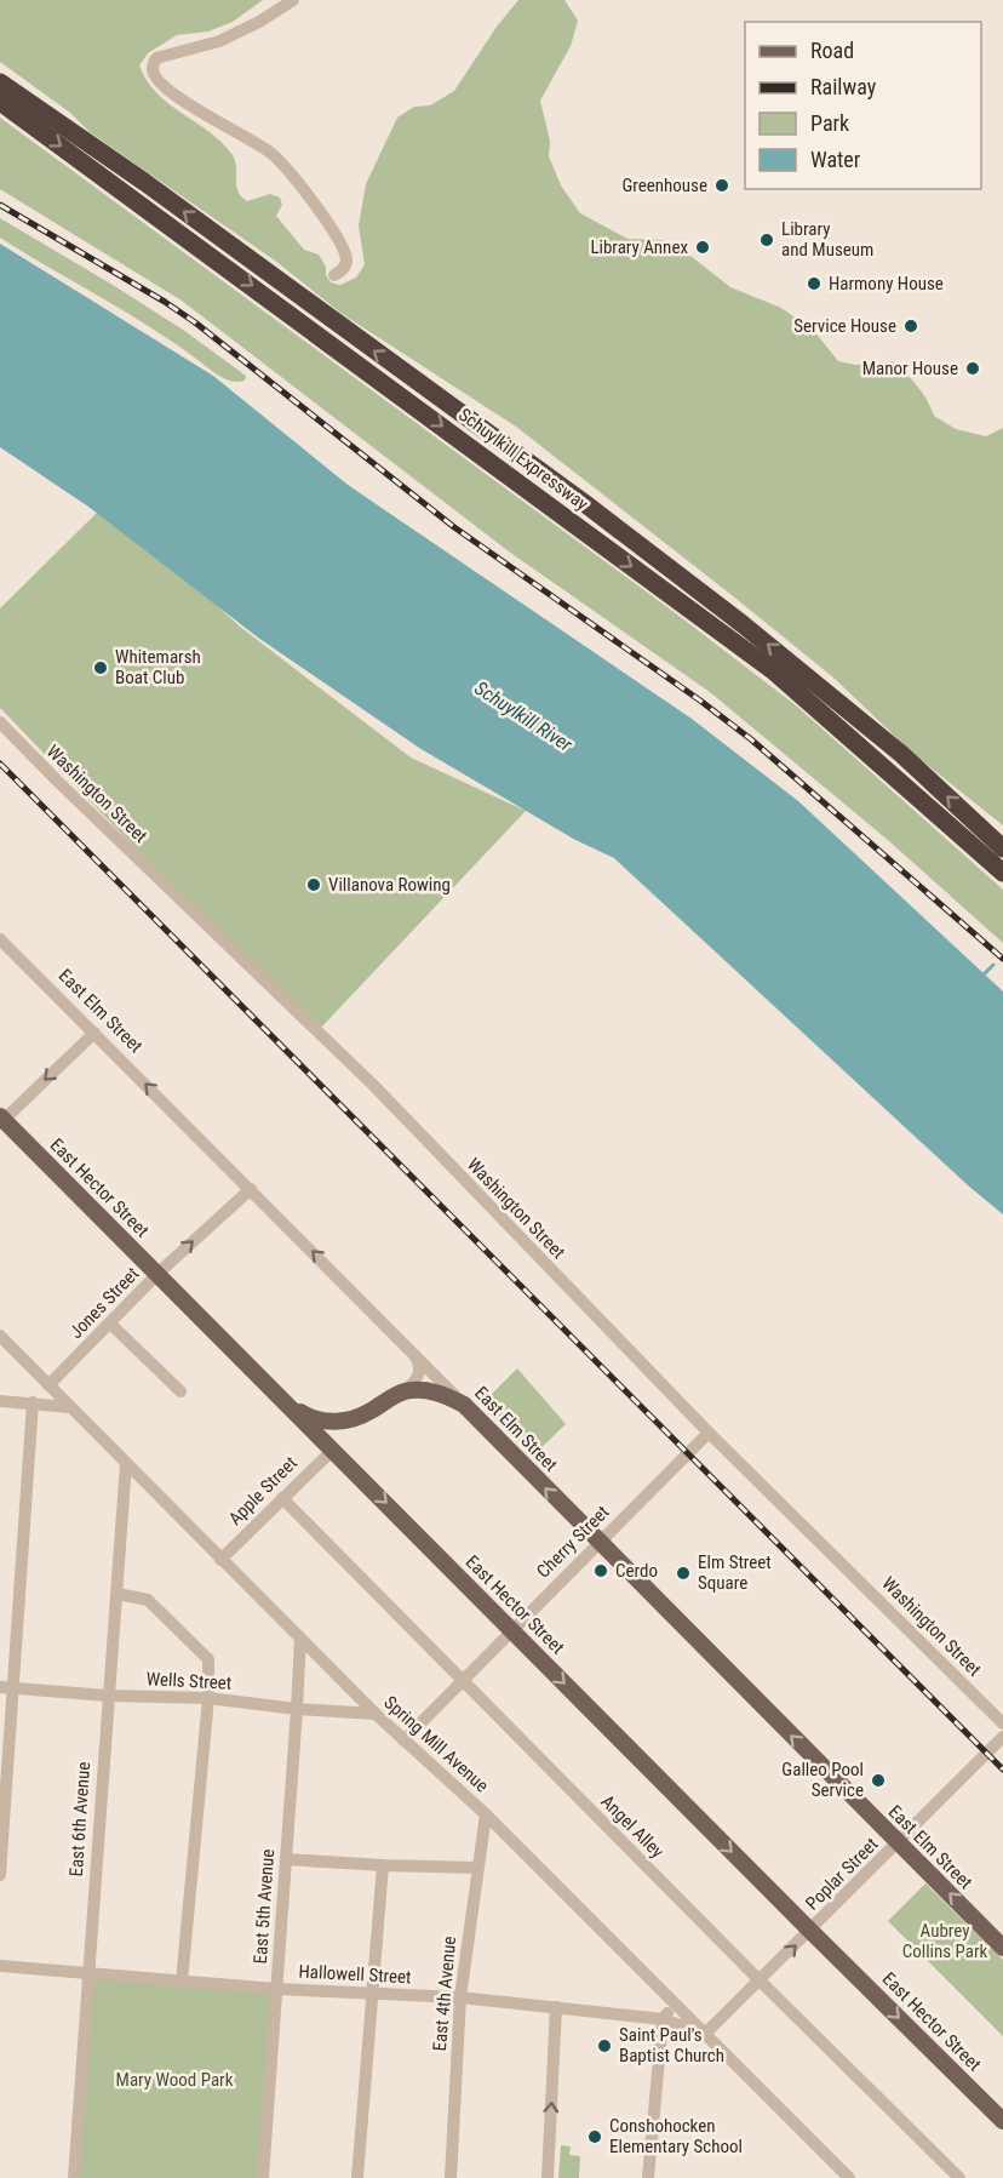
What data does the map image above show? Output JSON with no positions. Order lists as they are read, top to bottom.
{
  "streets": {
    "highway": ["Schuylkill Expressway"],
    "main road": ["East Elm Street", "East Hector Street"],
    "street": [
      "Washington Street",
      "Jones Street",
      "Apple Street",
      "Cherry Street",
      "Wells Street",
      "Spring Mill Avenue",
      "East 6th Avenue",
      "Angel Alley",
      "Poplar Street",
      "East 5th Avenue",
      "Hallowell Street",
      "East 4th Avenue"
    ]
  },
  "crossings": [
    ["Washington Street", "Cherry Street"],
    ["East Elm Street", "Jones Street"],
    ["East Elm Street", "Cherry Street"],
    ["East Elm Street", "Poplar Street"],
    ["East Hector Street", "Jones Street"],
    ["East Hector Street", "Apple Street"],
    ["East Hector Street", "Cherry Street"],
    ["East Hector Street", "Poplar Street"],
    ["Jones Street", "Spring Mill Avenue"],
    ["Apple Street", "Spring Mill Avenue"],
    ["Apple Street", "Angel Alley"],
    ["Cherry Street", "Spring Mill Avenue"],
    ["Cherry Street", "Angel Alley"],
    ["Wells Street", "Spring Mill Avenue"],
    ["Wells Street", "East 6th Avenue"],
    ["Wells Street", "East 5th Avenue"],
    ["Spring Mill Avenue", "East 6th Avenue"],
    ["Spring Mill Avenue", "Poplar Street"],
    ["Spring Mill Avenue", "East 5th Avenue"],
    ["Spring Mill Avenue", "Hallowell Street"],
    ["Spring Mill Avenue", "East 4th Avenue"],
    ["East 6th Avenue", "Hallowell Street"],
    ["Angel Alley", "Poplar Street"],
    ["Poplar Street", "Hallowell Street"],
    ["East 5th Avenue", "Hallowell Street"],
    ["Hallowell Street", "East 4th Avenue"]
  ],
  "one_way": ["East Elm Street", "East Hector Street", "Jones Street"],
  "water": ["Schuylkill River"],
  "parks": ["Aubrey Collins Park", "Mary Wood Park"],
  "places": [
    "Greenhouse",
    "Library and Museum",
    "Library Annex",
    "Harmony House",
    "Service House",
    "Manor House",
    "Whitemarsh Boat Club",
    "Villanova Rowing",
    "Cerdo",
    "Elm Street Square",
    "Galleo Pool Service",
    "Saint Paul's Baptist Church",
    "Conshohocken Elementary School"
  ],
  "legend": [
    "Road",
    "Railway",
    "Park",
    "Water"
  ]
}
